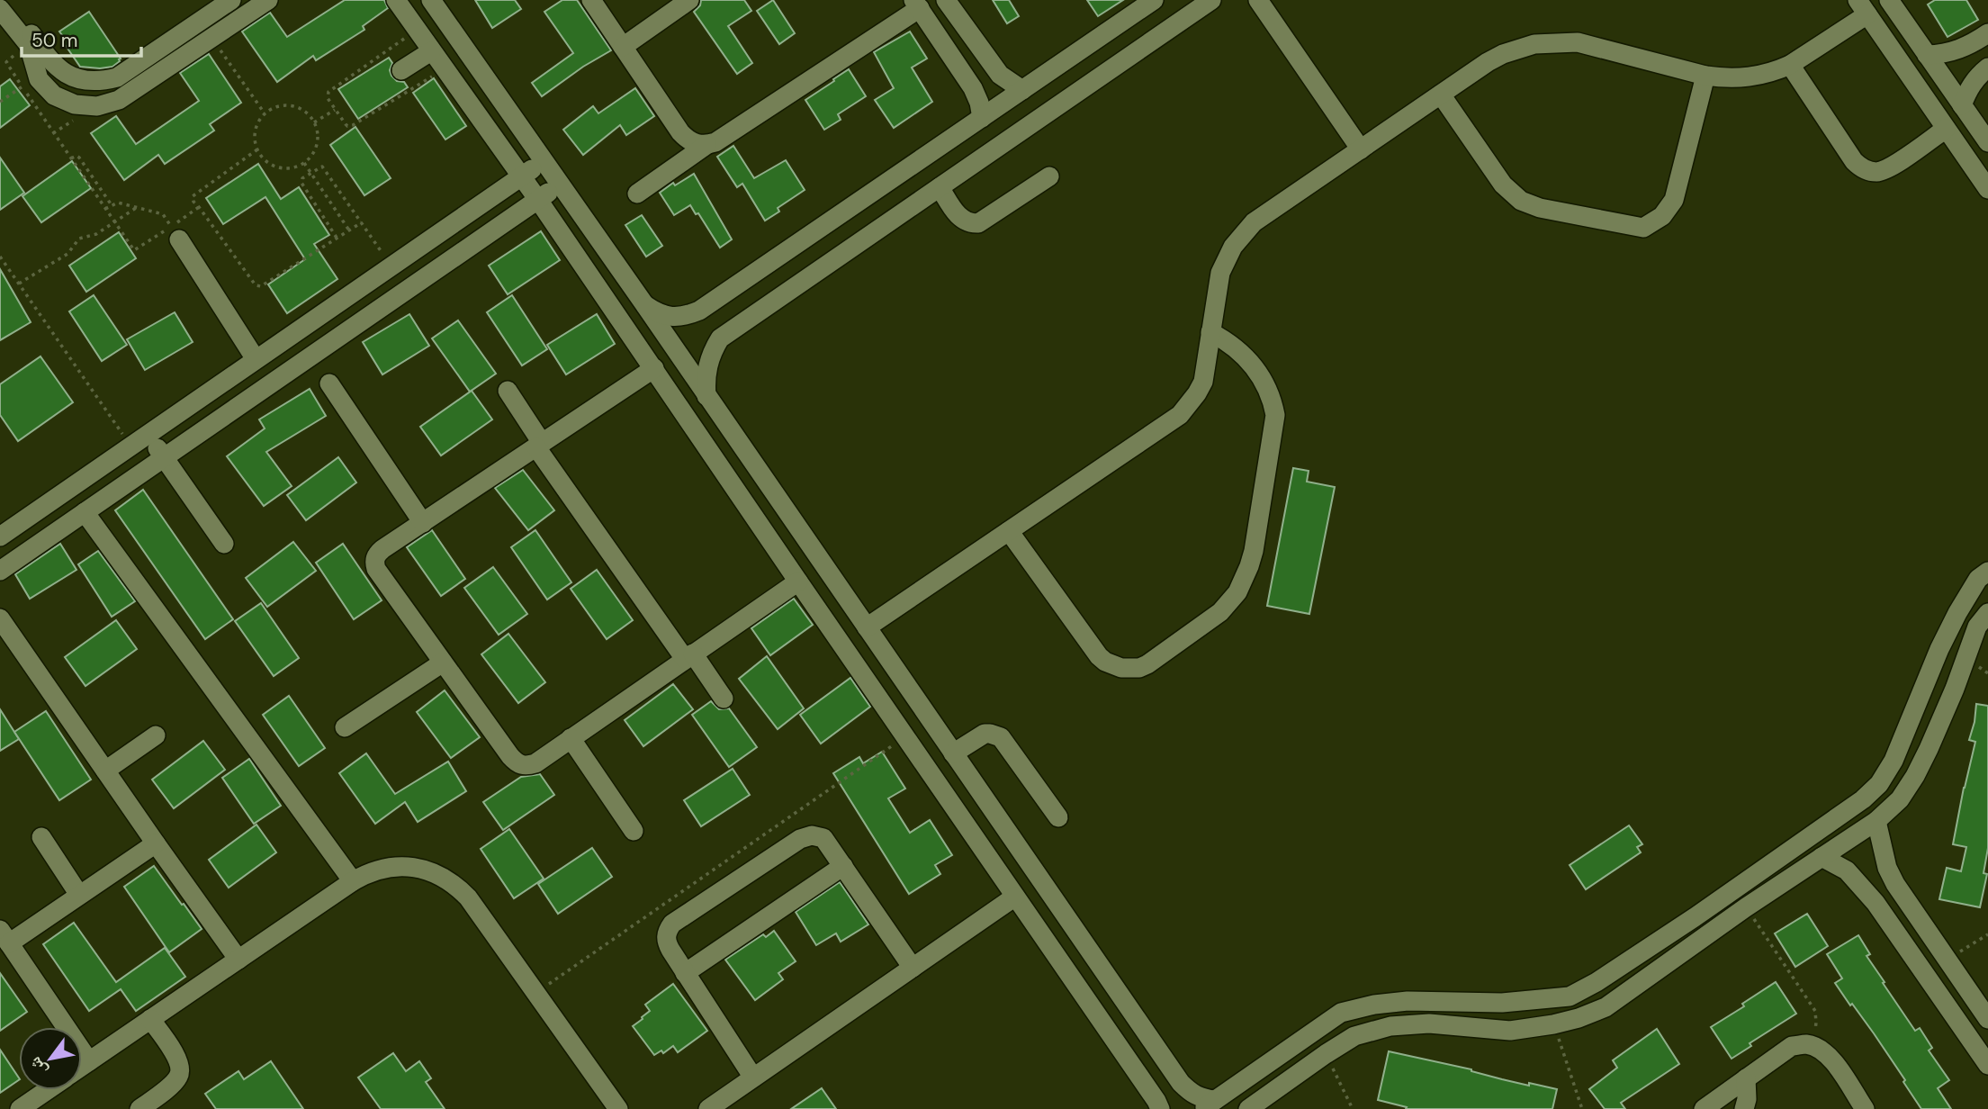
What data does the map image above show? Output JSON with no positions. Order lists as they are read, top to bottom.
{
  "scale_bar": "50 m",
  "north": "bottom left"
}
